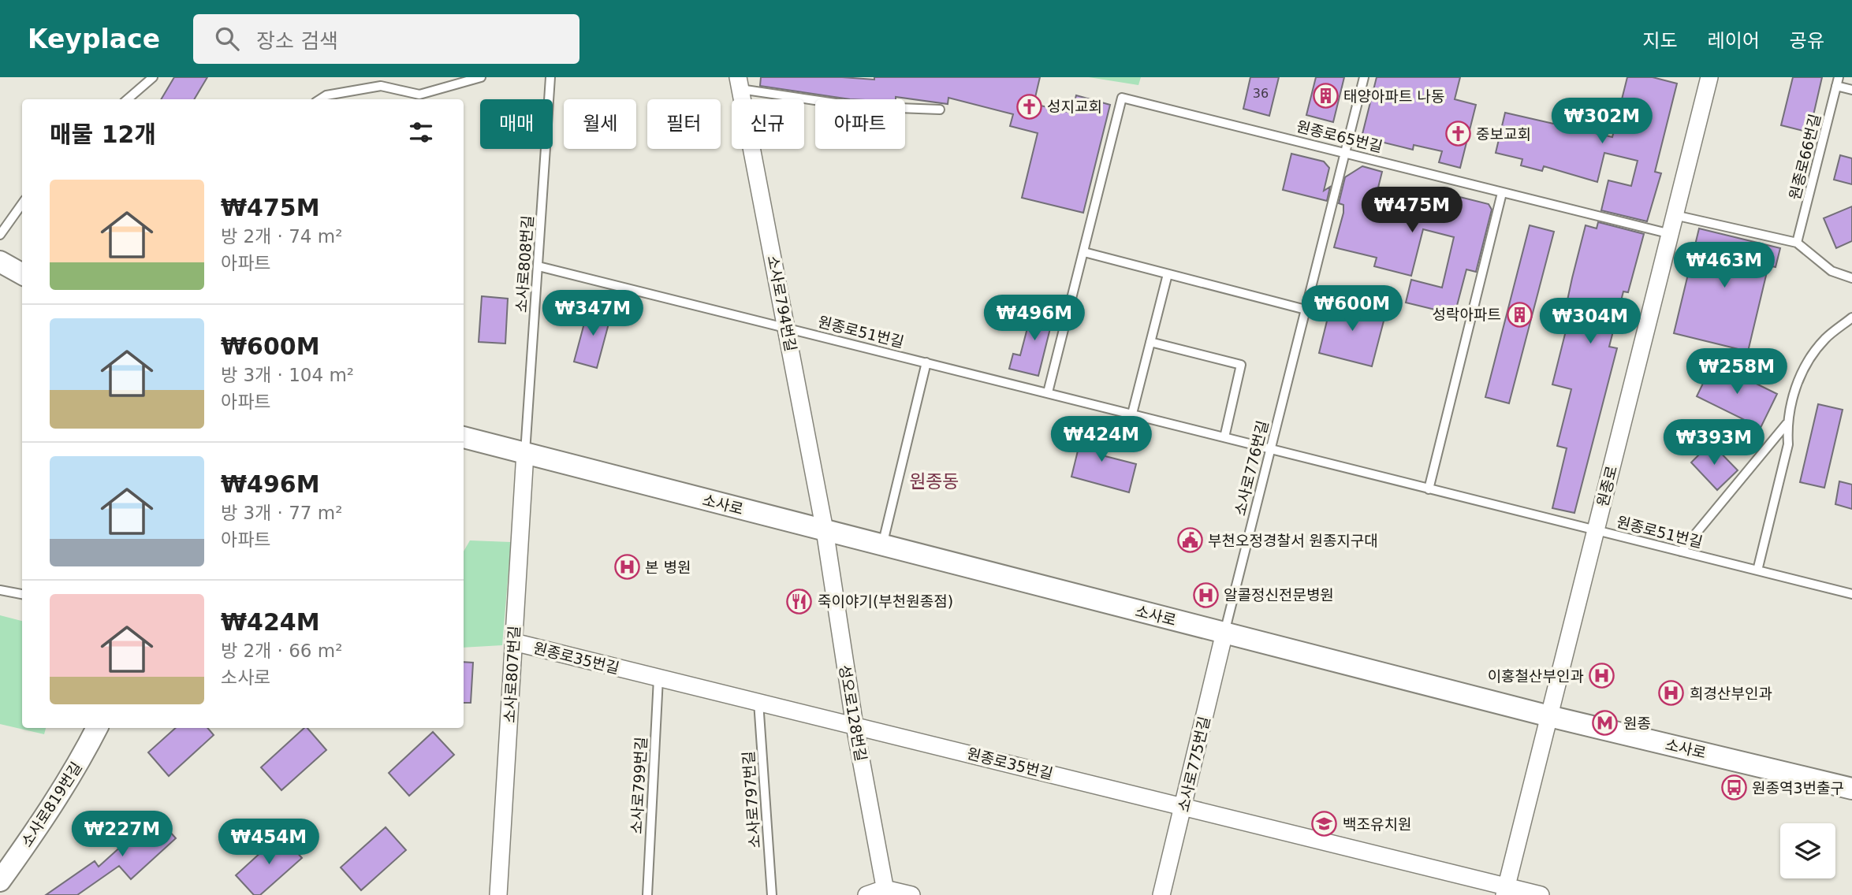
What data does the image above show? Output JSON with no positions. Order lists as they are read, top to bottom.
{
  "streets": {
    "street": [
      "소사로794번길",
      "원종로",
      "소사로",
      "원종로35번길",
      "소사로807번길",
      "성오로128번길",
      "소사로775번길",
      "소사로819번길"
    ],
    "lane": [
      "원종로65번길",
      "원종로66번길",
      "소사로808번길",
      "원종로51번길",
      "소사로776번길",
      "소사로799번길",
      "소사로797번길"
    ]
  },
  "crossings": [
    ["원종로65번길", "소사로776번길"],
    ["원종로65번길", "원종로"],
    ["소사로808번길", "원종로51번길"],
    ["소사로808번길", "소사로"],
    ["소사로808번길", "소사로807번길"],
    ["소사로794번길", "원종로51번길"],
    ["소사로794번길", "소사로"],
    ["소사로794번길", "성오로128번길"],
    ["원종로51번길", "소사로776번길"],
    ["원종로51번길", "원종로"],
    ["소사로776번길", "소사로"],
    ["소사로776번길", "소사로775번길"],
    ["원종로", "소사로"],
    ["원종로", "원종로35번길"],
    ["소사로", "소사로807번길"],
    ["소사로", "성오로128번길"],
    ["소사로", "소사로775번길"],
    ["원종로35번길", "소사로807번길"],
    ["원종로35번길", "성오로128번길"],
    ["원종로35번길", "소사로775번길"],
    ["원종로35번길", "소사로799번길"],
    ["원종로35번길", "소사로797번길"]
  ],
  "districts": ["원종동"],
  "places": {
    "building": ["태양아파트 나동", "성락아파트"],
    "church": ["성지교회", "중보교회"],
    "public building": ["부천오정경찰서 원종지구대"],
    "hospital": [
      "본 병원",
      "알콜정신전문병원",
      "이홍철산부인과",
      "희경산부인과"
    ],
    "restaurant": ["죽이야기(부천원종점)"],
    "metro station": ["원종"],
    "bus stop": ["원종역3번출구"],
    "school or university": ["백조유치원"]
  },
  "house_numbers": ["36"],
  "page": {
    "header": "Keyplace",
    "search": "장소 검색",
    "nav": ["지도", "레이어", "공유"],
    "price": [
      "₩302M",
      "₩475M",
      "₩463M",
      "₩600M",
      "₩347M",
      "₩496M",
      "₩304M",
      "₩258M",
      "₩424M",
      "₩393M",
      "₩227M",
      "₩454M"
    ],
    "chip": [
      "매매",
      "월세",
      "필터",
      "신규",
      "아파트"
    ],
    "heading": "매물 12개",
    "list": [
      {
        "name": "₩475M",
        "note": "방 2개 · 74 m² · 아파트"
      },
      {
        "name": "₩600M",
        "note": "방 3개 · 104 m² · 아파트"
      },
      {
        "name": "₩496M",
        "note": "방 3개 · 77 m² · 아파트"
      },
      {
        "name": "₩424M",
        "note": "방 2개 · 66 m² · 소사로"
      }
    ]
  }
}
